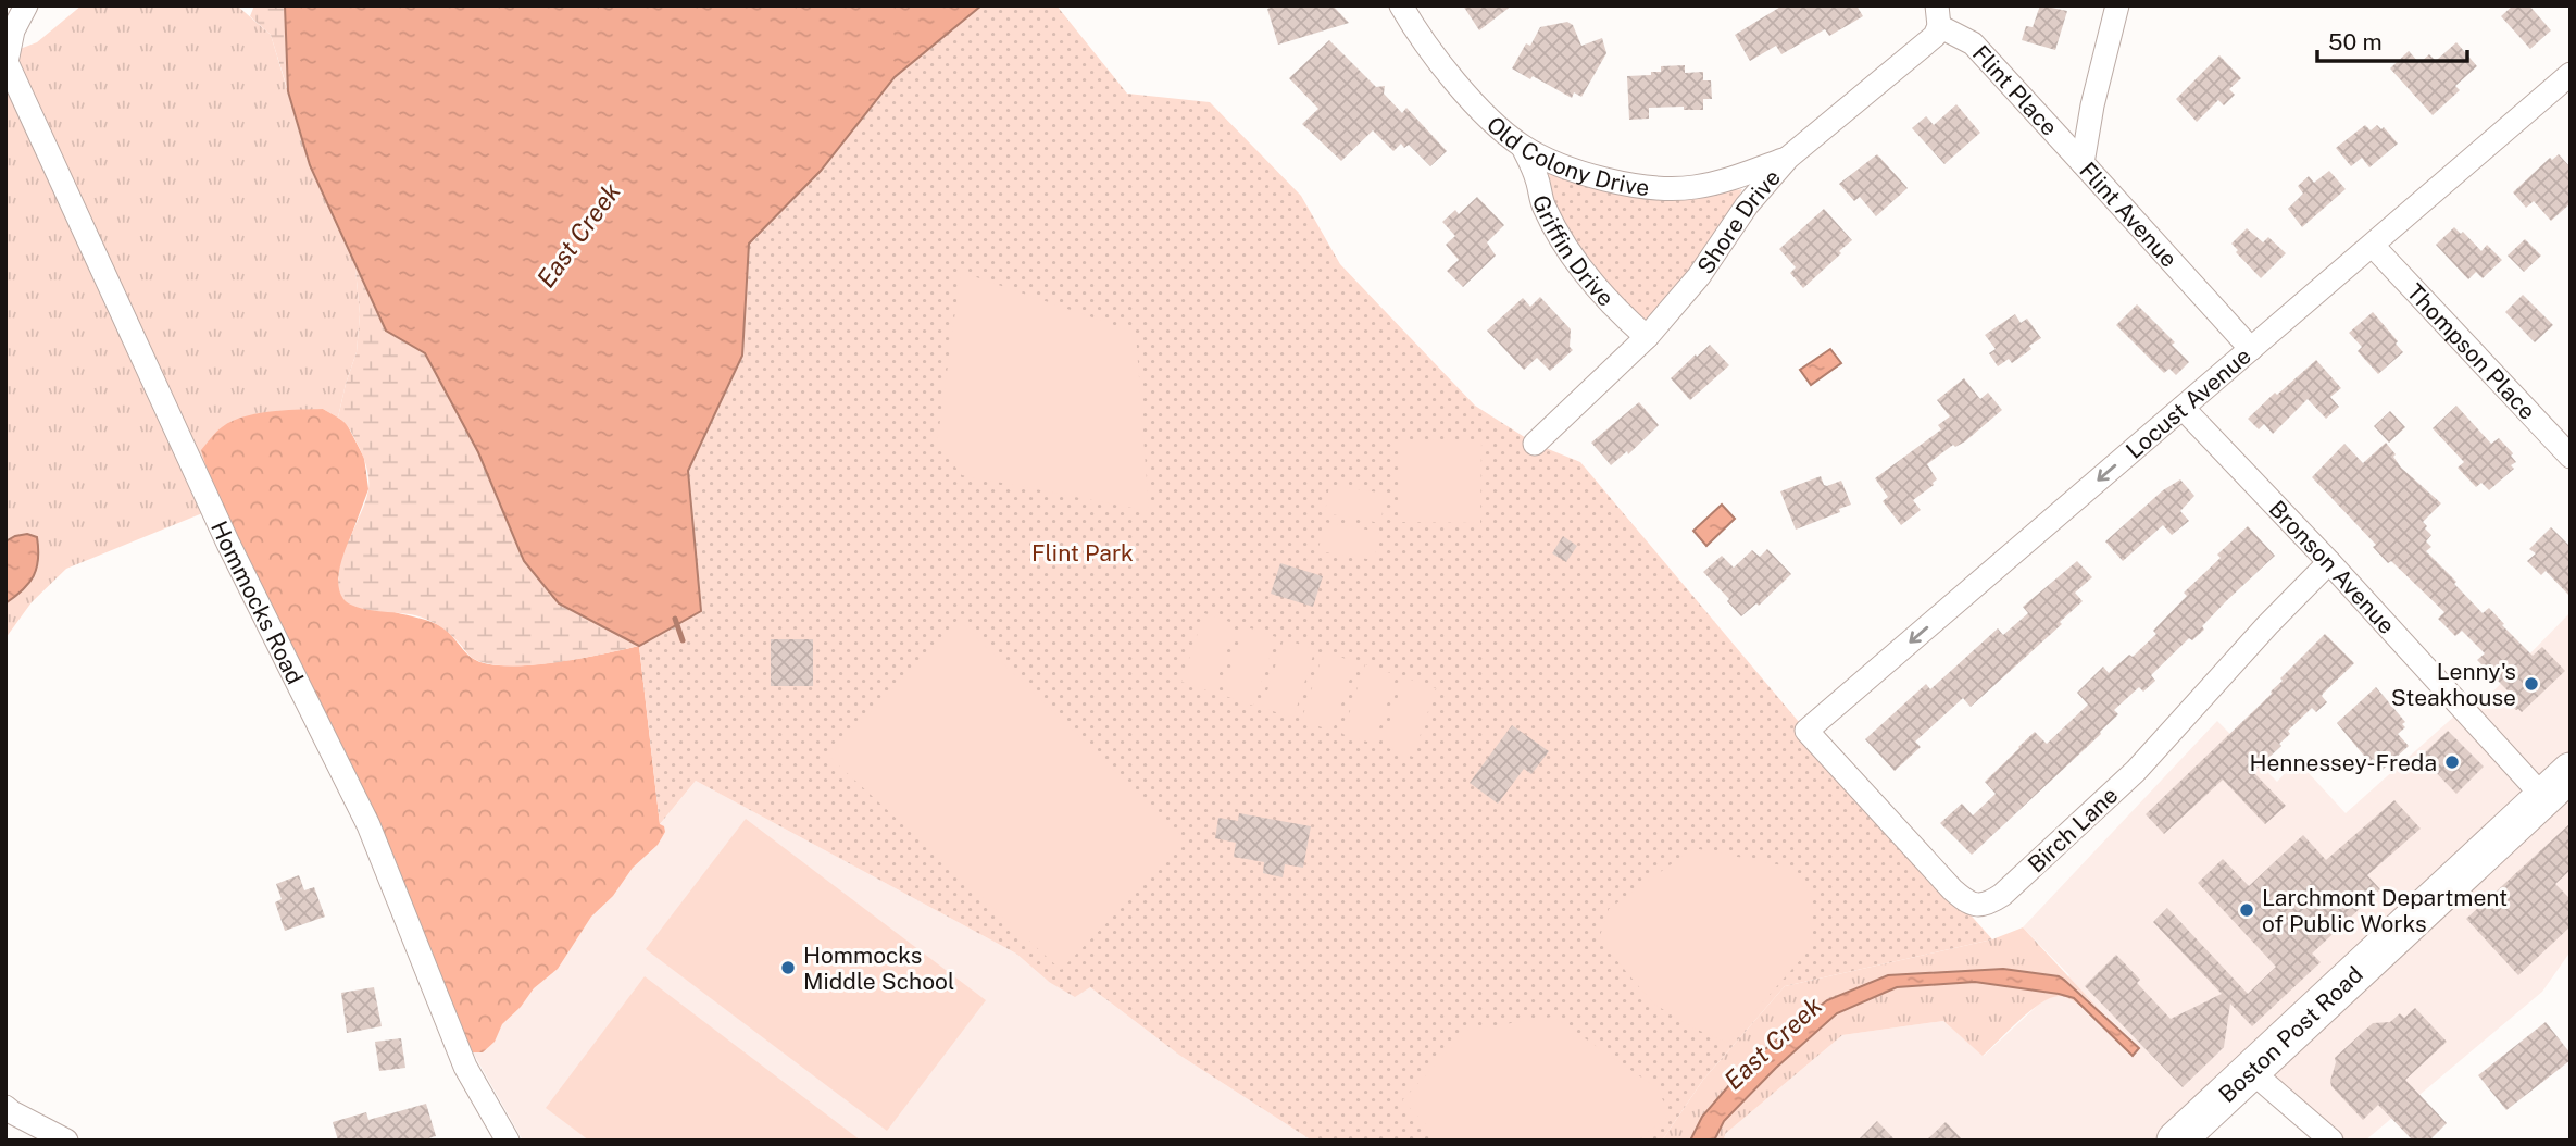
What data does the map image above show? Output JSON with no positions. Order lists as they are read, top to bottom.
{
  "streets": {
    "main road": ["Boston Post Road"],
    "street": [
      "Flint Place",
      "Old Colony Drive",
      "Flint Avenue",
      "Shore Drive",
      "Griffin Drive",
      "Thompson Place",
      "Locust Avenue",
      "Bronson Avenue",
      "Hommocks Road",
      "Birch Lane"
    ]
  },
  "crossings": [
    ["Flint Place", "Flint Avenue"],
    ["Flint Place", "Shore Drive"],
    ["Old Colony Drive", "Shore Drive"],
    ["Old Colony Drive", "Griffin Drive"],
    ["Flint Avenue", "Locust Avenue"],
    ["Shore Drive", "Griffin Drive"],
    ["Thompson Place", "Locust Avenue"],
    ["Locust Avenue", "Bronson Avenue"],
    ["Locust Avenue", "Birch Lane"],
    ["Bronson Avenue", "Birch Lane"],
    ["Bronson Avenue", "Boston Post Road"]
  ],
  "one_way": ["Locust Avenue"],
  "water": ["East Creek"],
  "parks": ["Flint Park"],
  "places": [
    "Lenny's Steakhouse",
    "Hennessey-Freda",
    "Larchmont Department of Public Works",
    "Hommocks Middle School"
  ],
  "scale_bar": "50 m"
}
